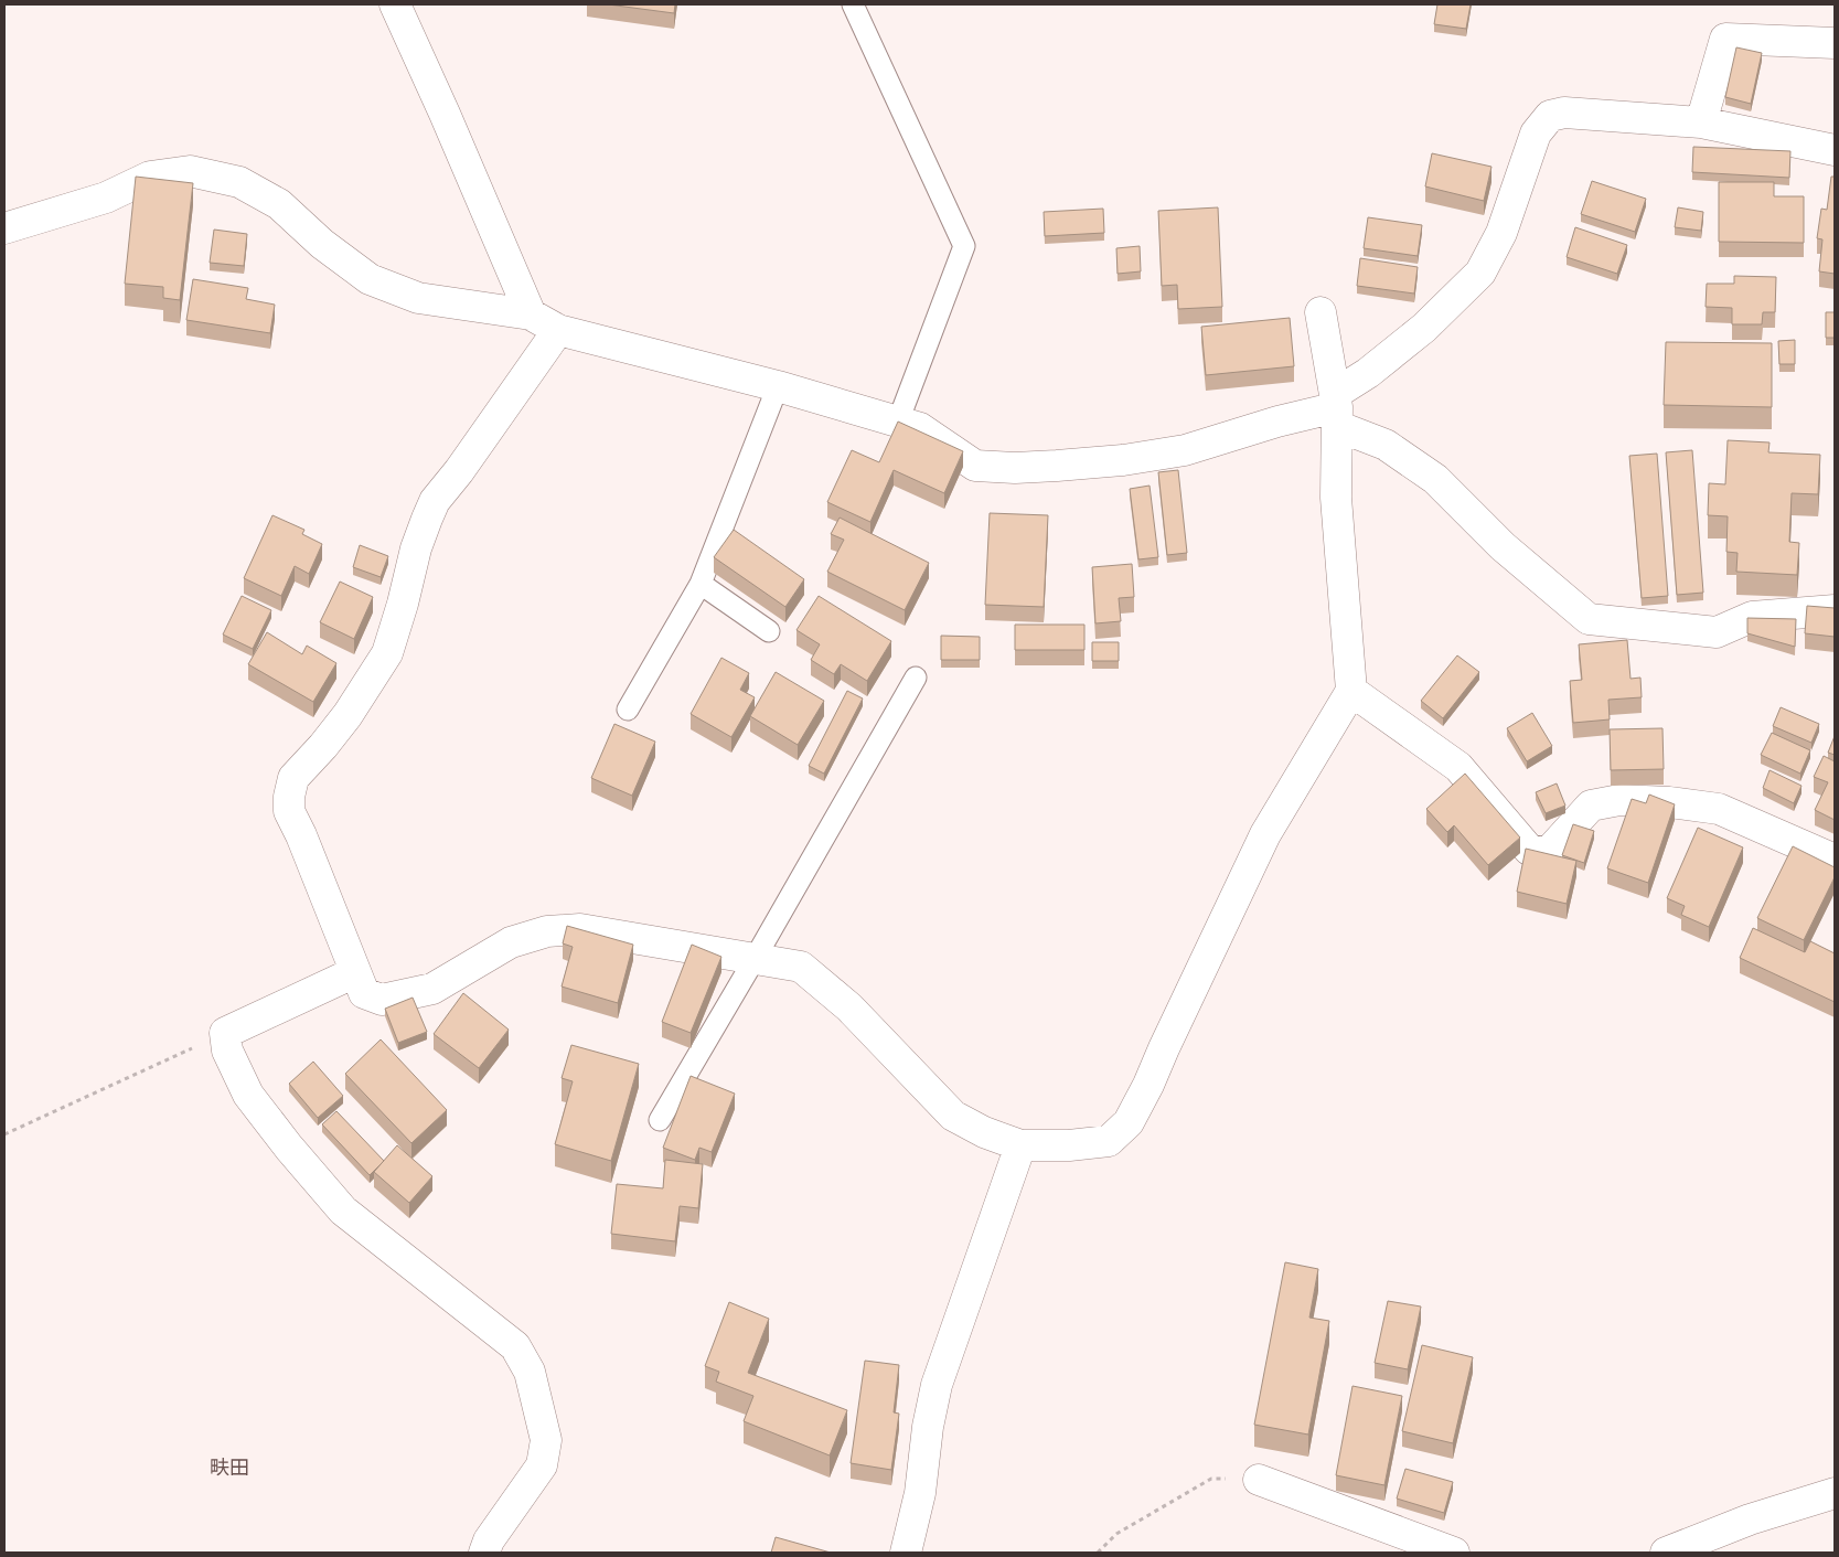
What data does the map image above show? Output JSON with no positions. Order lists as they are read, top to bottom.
{
  "districts": ["畉田"]
}
